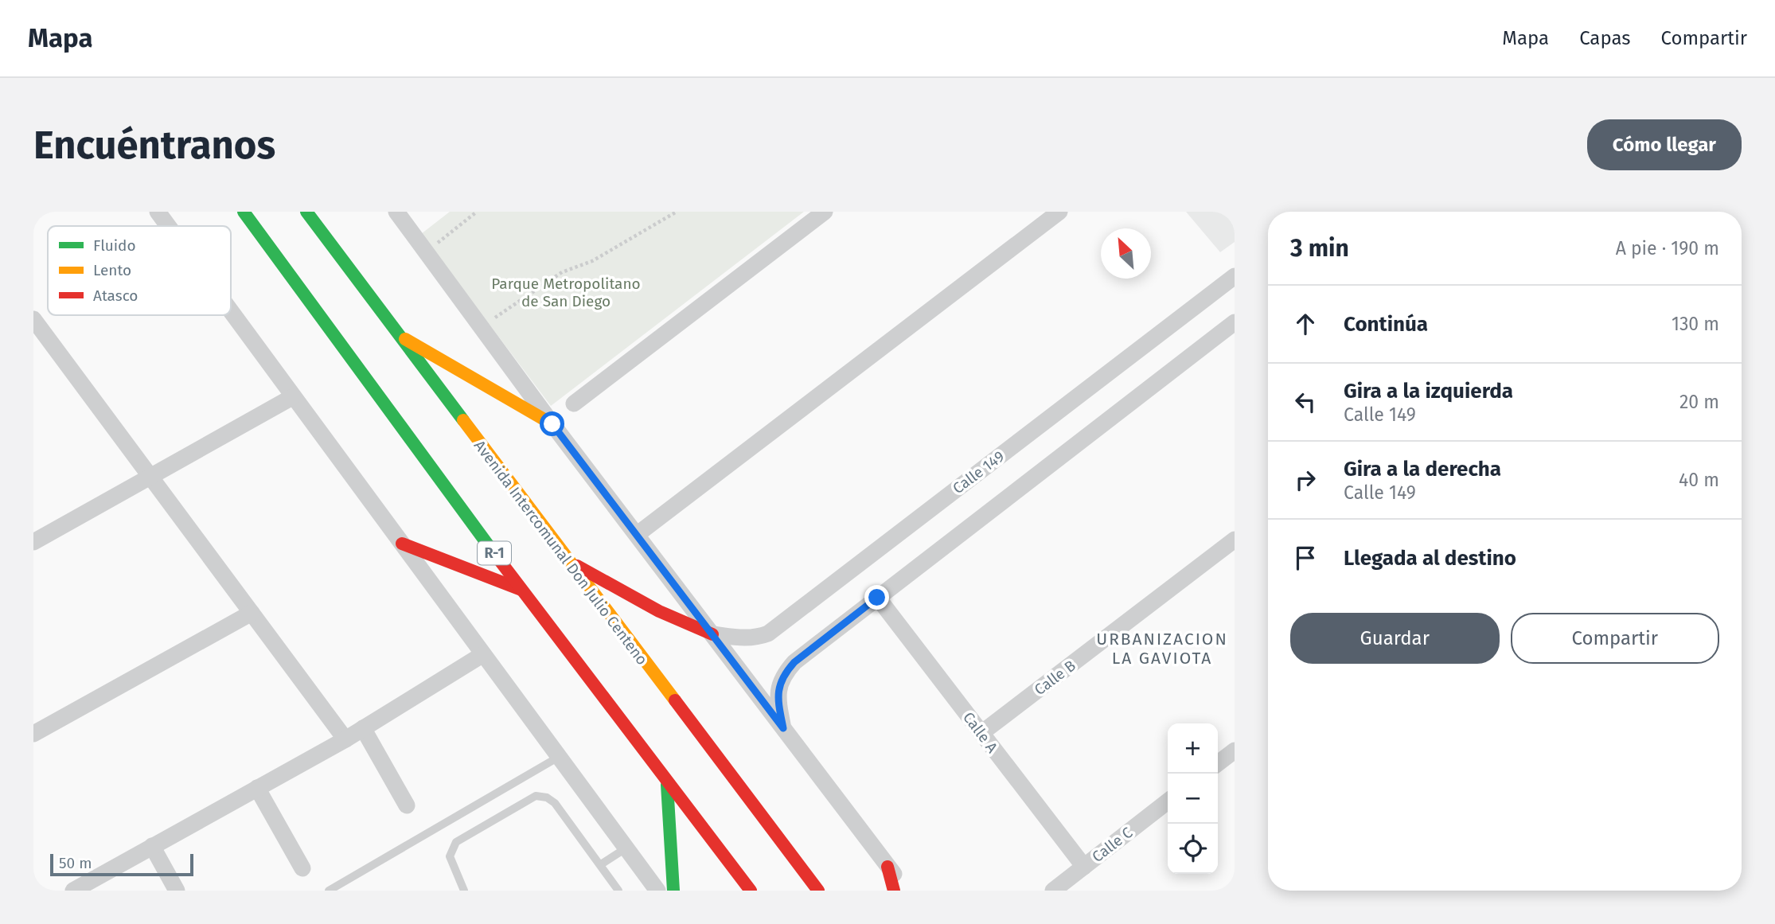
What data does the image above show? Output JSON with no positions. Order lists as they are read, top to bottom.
{
  "streets": {
    "main road": ["Avenida Intercomunal Don Julio Centeno", "R-1"],
    "street": [
      "Calle 149",
      "Calle B",
      "Calle A",
      "Calle C"
    ]
  },
  "crossings": [
    ["Calle B", "Calle A"],
    ["Calle A", "Calle C"]
  ],
  "districts": ["URBANIZACION LA GAVIOTA"],
  "parks": ["Parque Metropolitano de San Diego"],
  "legend": ["Fluido", "Lento", "Atasco"],
  "scale_bar": "50 m",
  "north": "top left",
  "page": {
    "header": "Mapa",
    "nav": ["Mapa", "Capas", "Compartir"],
    "buttons": [
      "Cómo llegar",
      ["Guardar", "Compartir"]
    ],
    "title": "Encuéntranos",
    "heading": ["3 min", "A pie · 190 m"],
    "list": [
      ["Continúa", "130 m"],
      ["Gira a la izquierda", "Calle 149", "20 m"],
      ["Gira a la derecha", "Calle 149", "40 m"],
      "Llegada al destino"
    ],
    "map_buttons": ["+", "−"],
    "scale": "50 m"
  }
}
